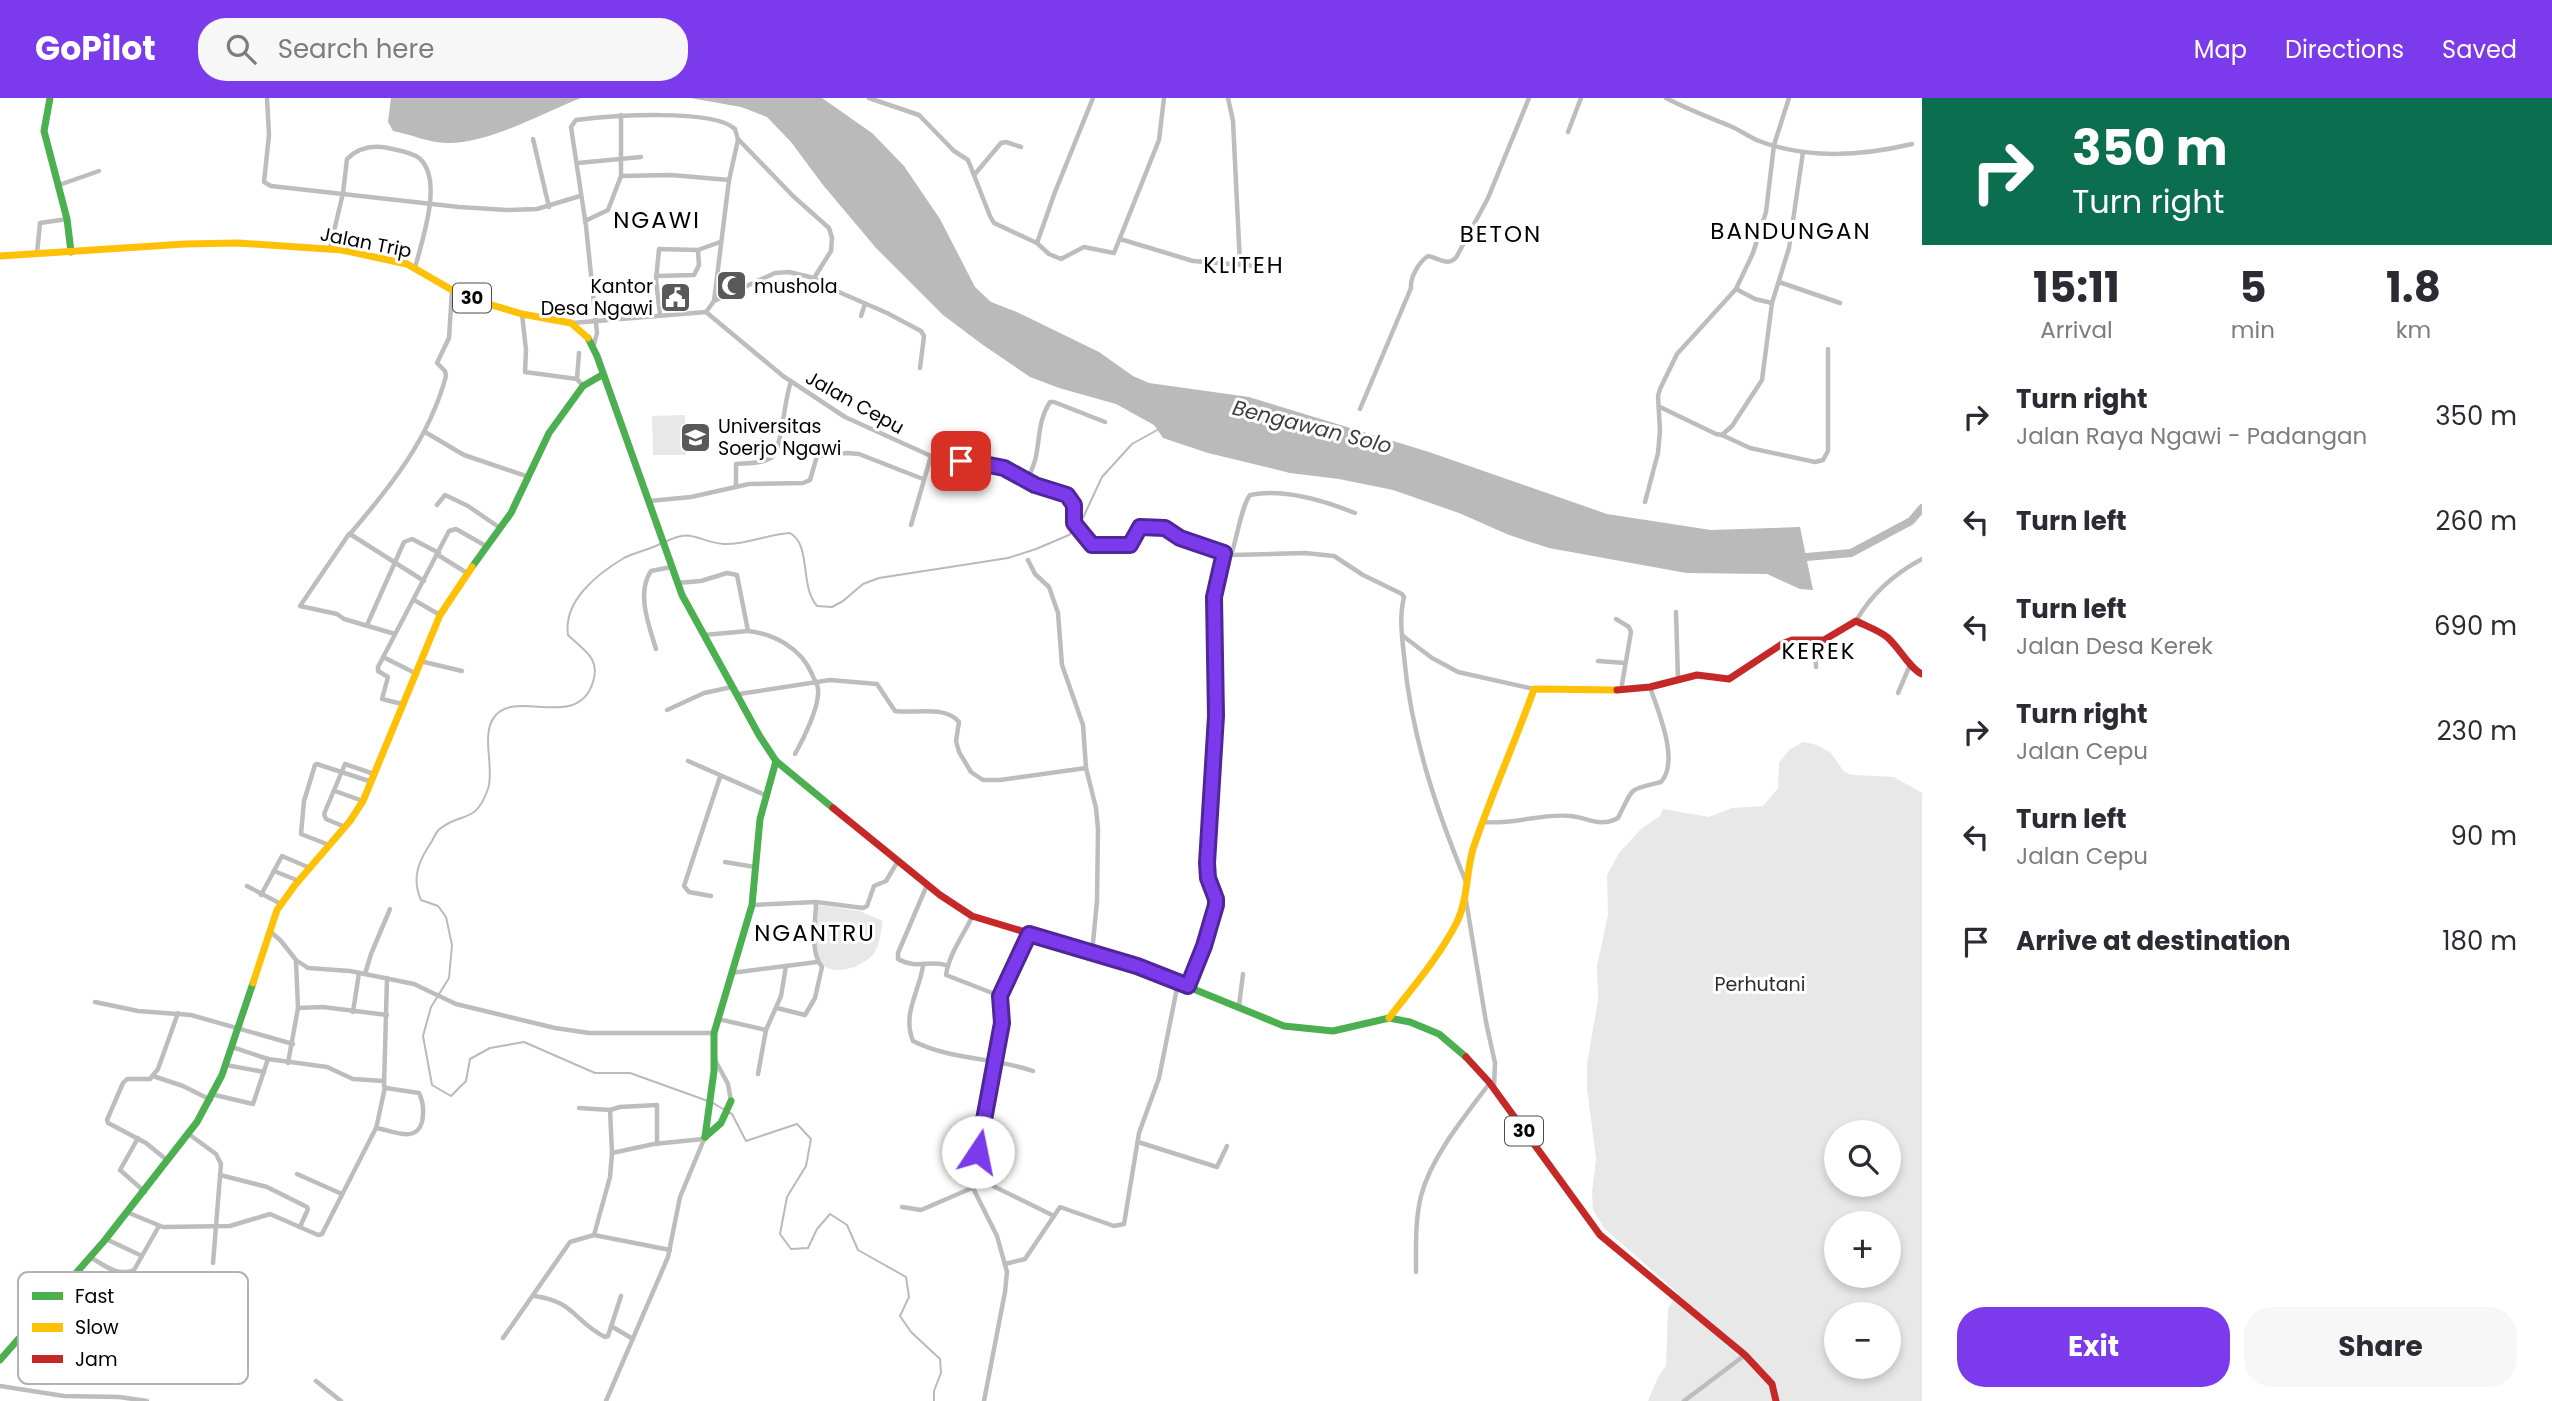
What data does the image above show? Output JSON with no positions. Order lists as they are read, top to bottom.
{
  "streets": {
    "main road": ["Jalan Trip", "30"],
    "street": ["Jalan Cepu"]
  },
  "crossings": [
    ["Jalan Trip", "30"]
  ],
  "districts": [
    "NGAWI",
    "BANDUNGAN",
    "BETON",
    "KLITEH",
    "KEREK",
    "NGANTRU"
  ],
  "water": ["Bengawan Solo"],
  "parks": ["Perhutani"],
  "places": {
    "mosque": ["mushola"],
    "public building": ["Kantor Desa Ngawi"],
    "school or university": ["Universitas Soerjo Ngawi"]
  },
  "legend": ["Fast", "Slow", "Jam"],
  "page": {
    "header": "GoPilot",
    "search": "Search here",
    "nav": ["Map", "Directions", "Saved"],
    "turn": ["350 m", "Turn right"],
    "eta": [
      "15:11",
      "Arrival",
      "5",
      "min",
      "1.8",
      "km"
    ],
    "list": [
      {
        "name": "Turn right",
        "note": "Jalan Raya Ngawi - Padangan",
        "value": "350 m"
      },
      {
        "name": "Turn left",
        "value": "260 m"
      },
      {
        "name": "Turn left",
        "note": "Jalan Desa Kerek",
        "value": "690 m"
      },
      {
        "name": "Turn right",
        "note": "Jalan Cepu",
        "value": "230 m"
      },
      {
        "name": "Turn left",
        "note": "Jalan Cepu",
        "value": "90 m"
      },
      {
        "name": "Arrive at destination",
        "value": "180 m"
      }
    ],
    "map_buttons": ["+", "−"],
    "buttons": ["Exit", "Share"]
  }
}
